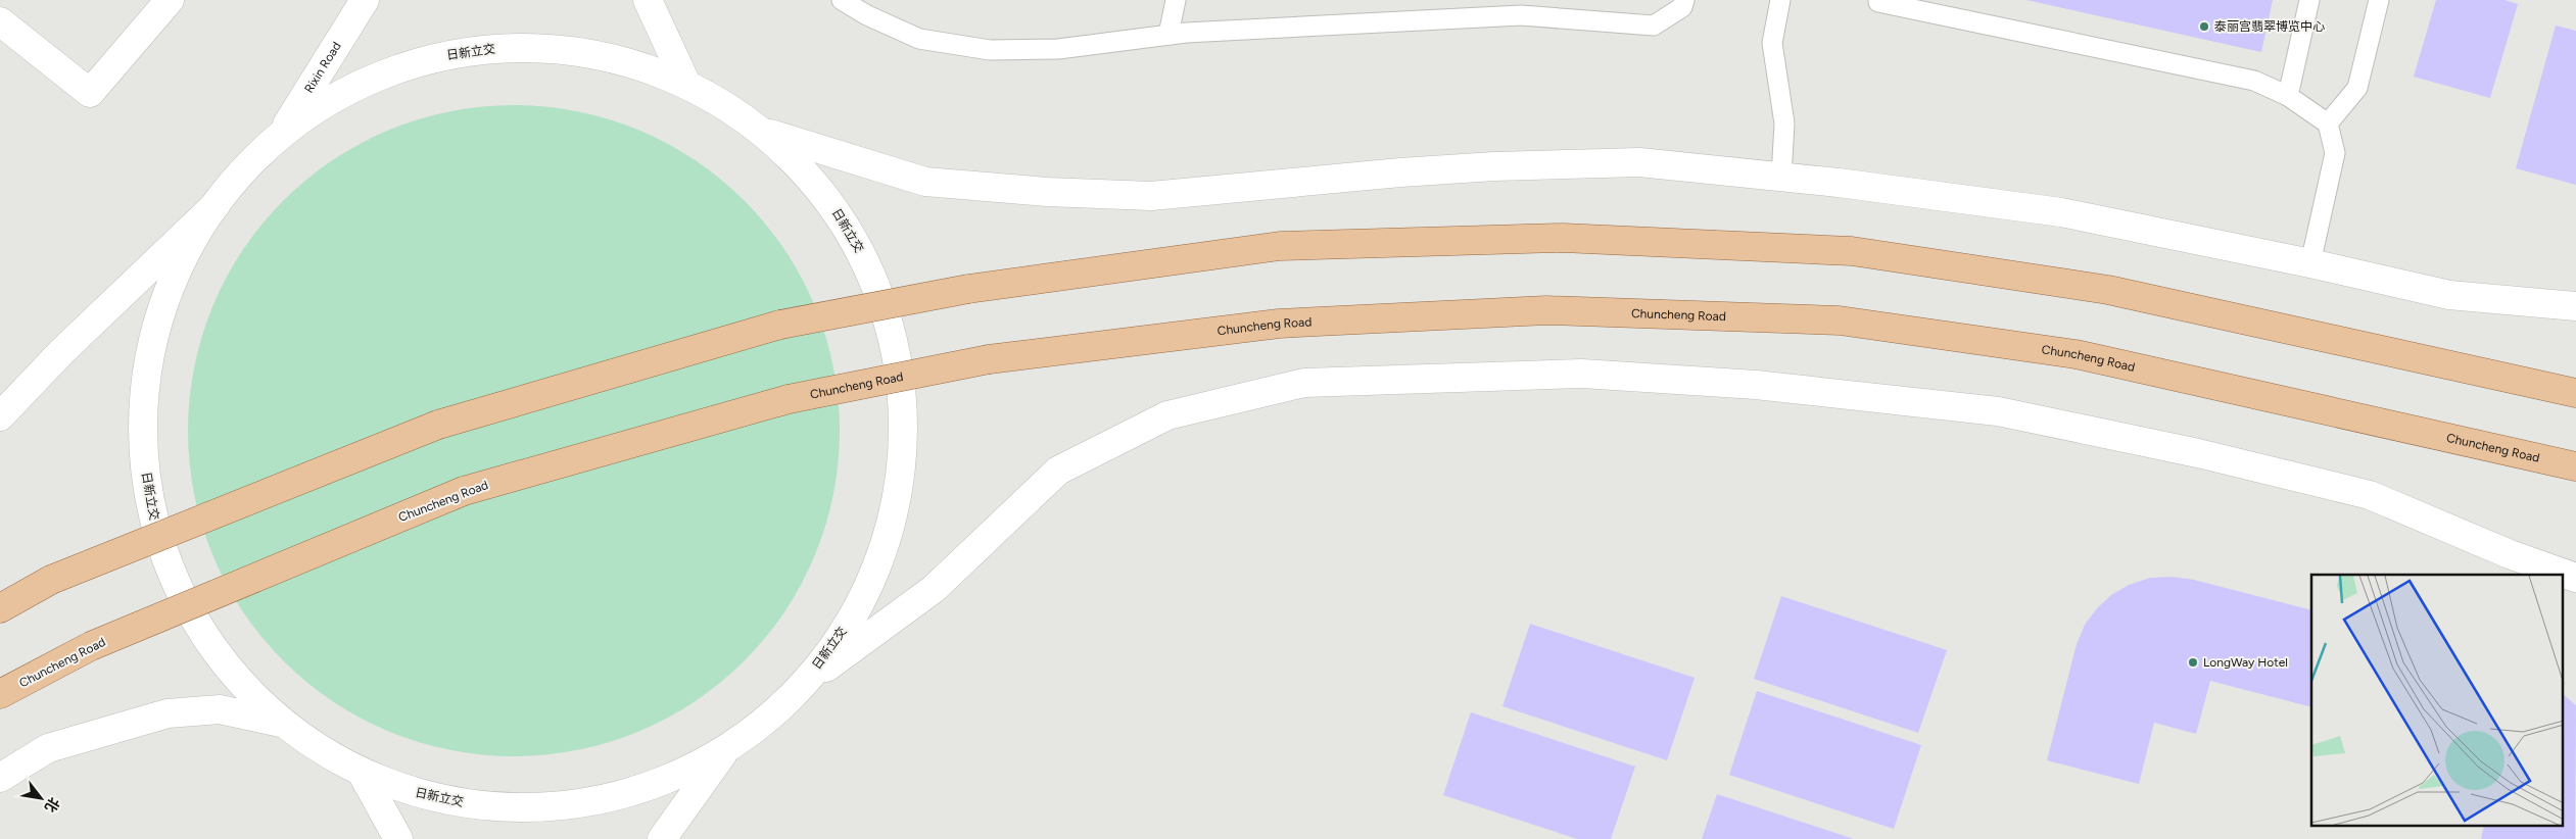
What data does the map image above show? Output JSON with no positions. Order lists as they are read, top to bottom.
{
  "streets": {
    "main road": ["日新立交", "Rixin Road", "Chuncheng Road"]
  },
  "crossings": [
    ["日新立交", "Rixin Road"]
  ],
  "places": ["泰丽宫翡翠博览中心", "LongWay Hotel"],
  "north": "bottom right"
}
